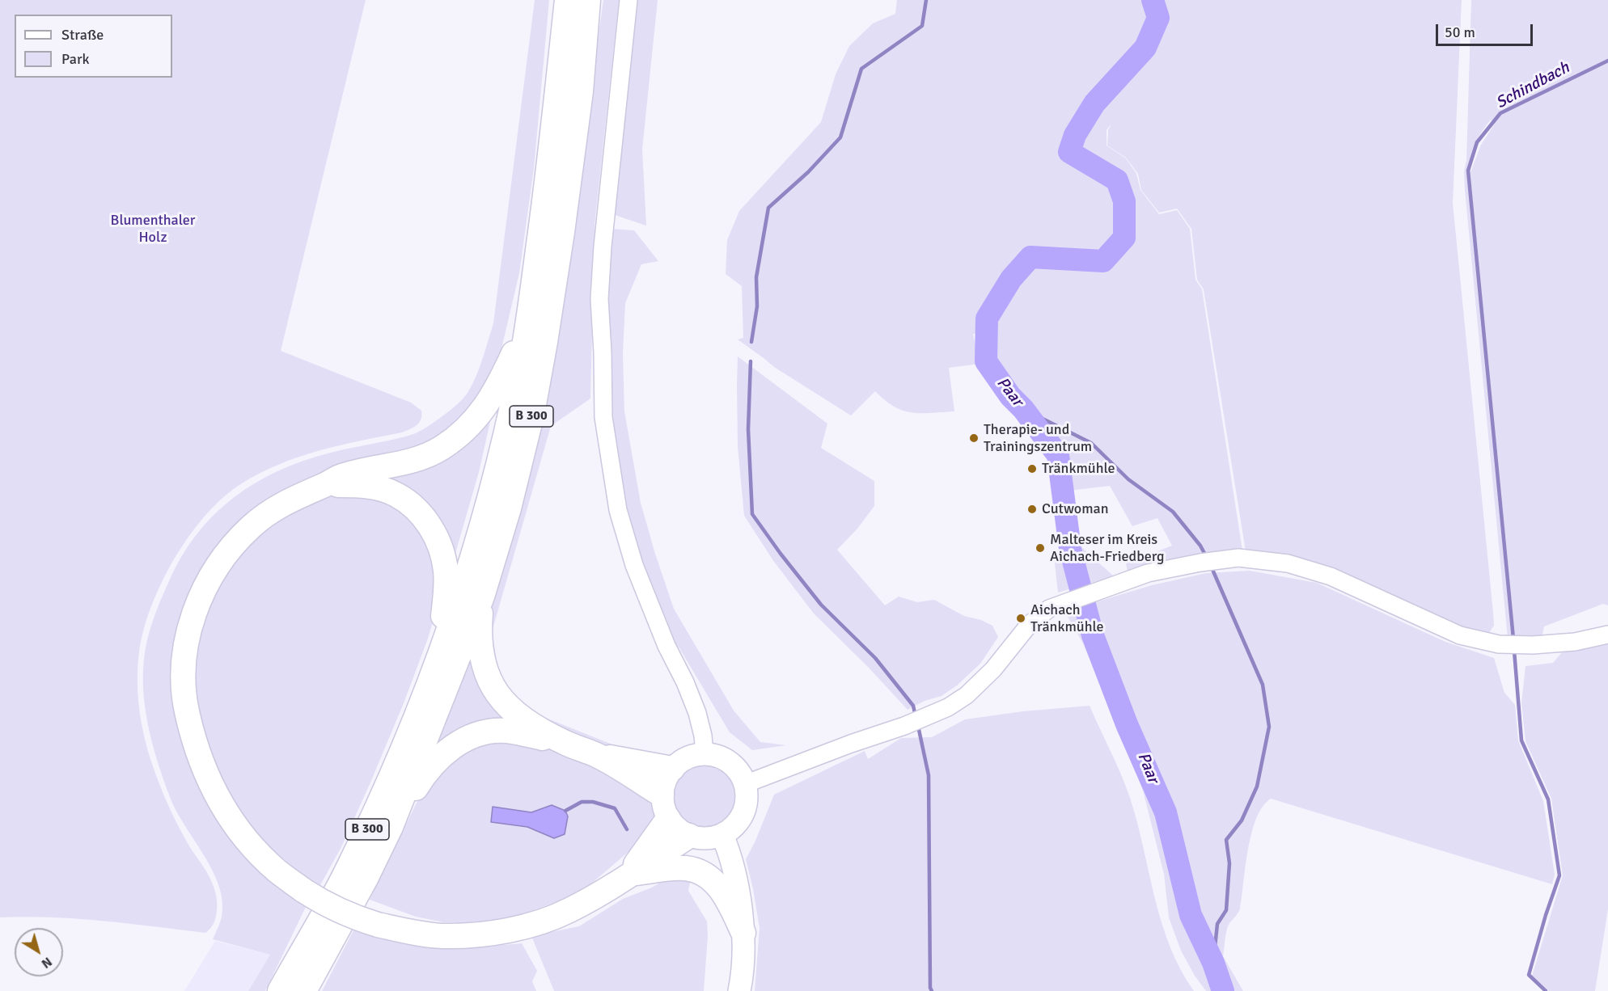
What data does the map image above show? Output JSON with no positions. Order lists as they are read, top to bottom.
{
  "streets": {
    "highway": ["B 300"]
  },
  "water": ["Schindbach", "Paar"],
  "parks": ["Blumenthaler Holz"],
  "places": [
    "Therapie- und Trainingszentrum",
    "Tränkmühle",
    "Cutwoman",
    "Malteser im Kreis Aichach-Friedberg",
    "Aichach Tränkmühle"
  ],
  "legend": ["Straße", "Park"],
  "scale_bar": "50 m",
  "north": "bottom right"
}
